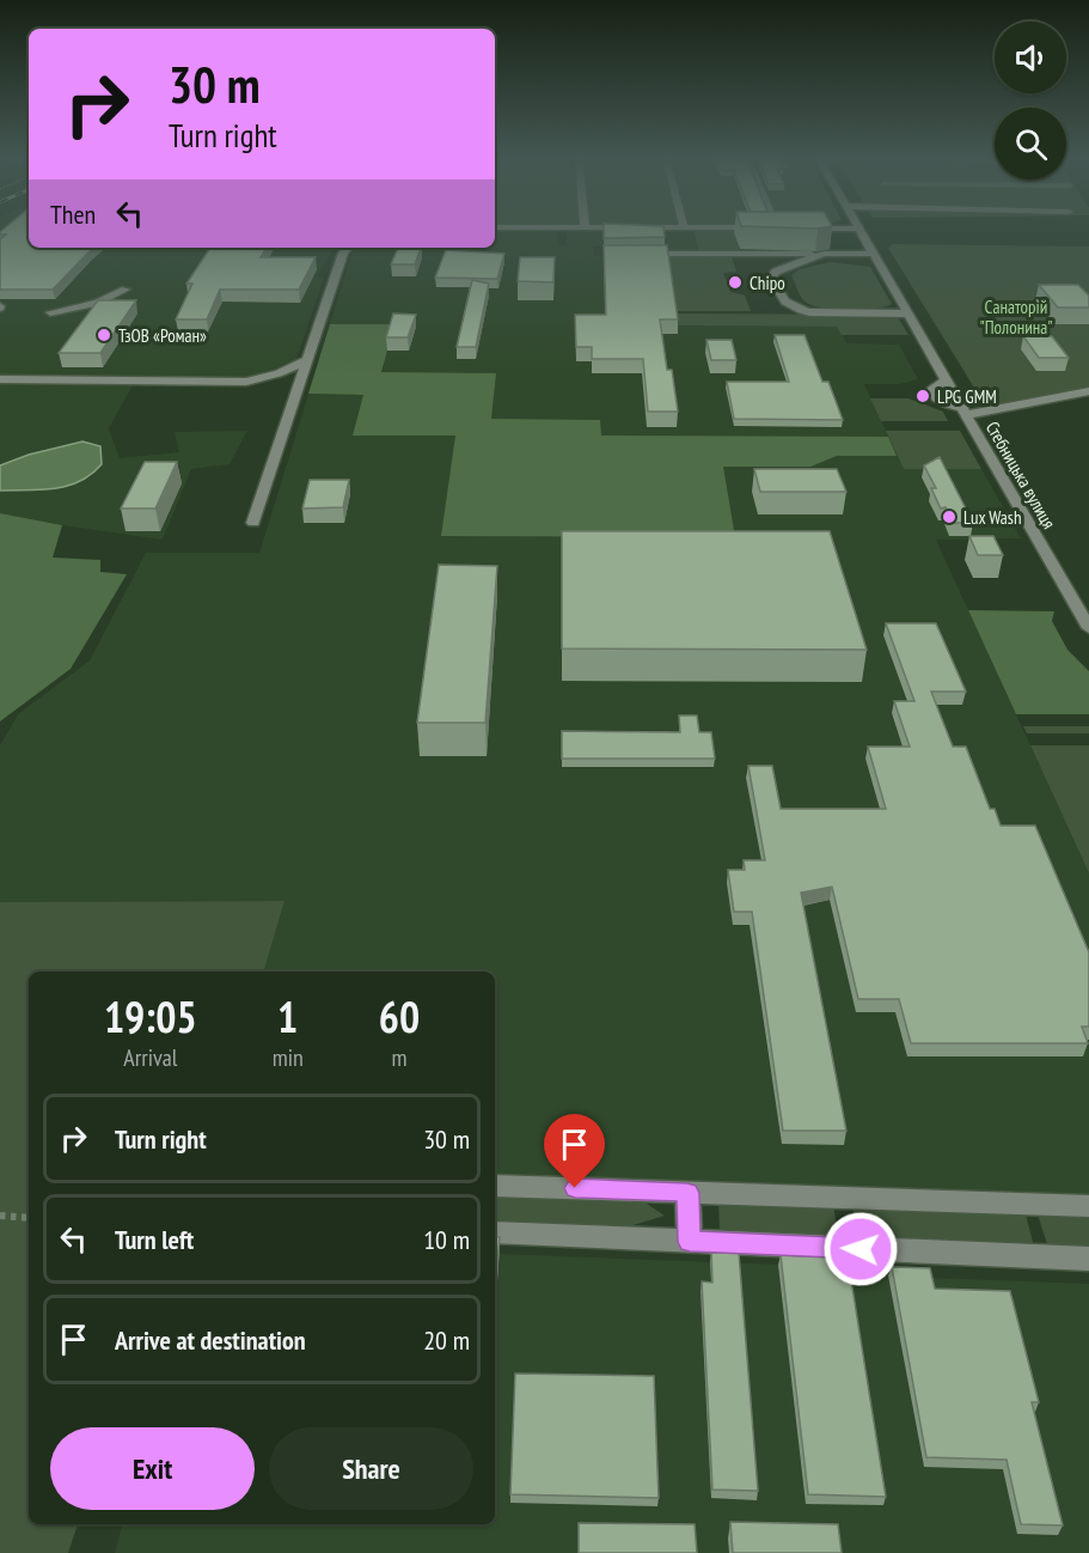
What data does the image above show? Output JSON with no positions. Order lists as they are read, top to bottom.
{
  "streets": {
    "street": ["Стебницька вулиця"]
  },
  "parks": ["Санаторій \"Полонина\""],
  "places": [
    "Chipo",
    "ТзОВ «Роман»",
    "LPG GMM",
    "Lux Wash"
  ],
  "page": {
    "turn": ["30 m", "Turn right"],
    "then": "Then",
    "eta": [
      "19:05",
      "Arrival",
      "1",
      "min",
      "60",
      "m"
    ],
    "list": [
      {
        "name": "Turn right",
        "value": "30 m"
      },
      {
        "name": "Turn left",
        "value": "10 m"
      },
      {
        "name": "Arrive at destination",
        "value": "20 m"
      }
    ],
    "buttons": ["Exit", "Share"]
  }
}
